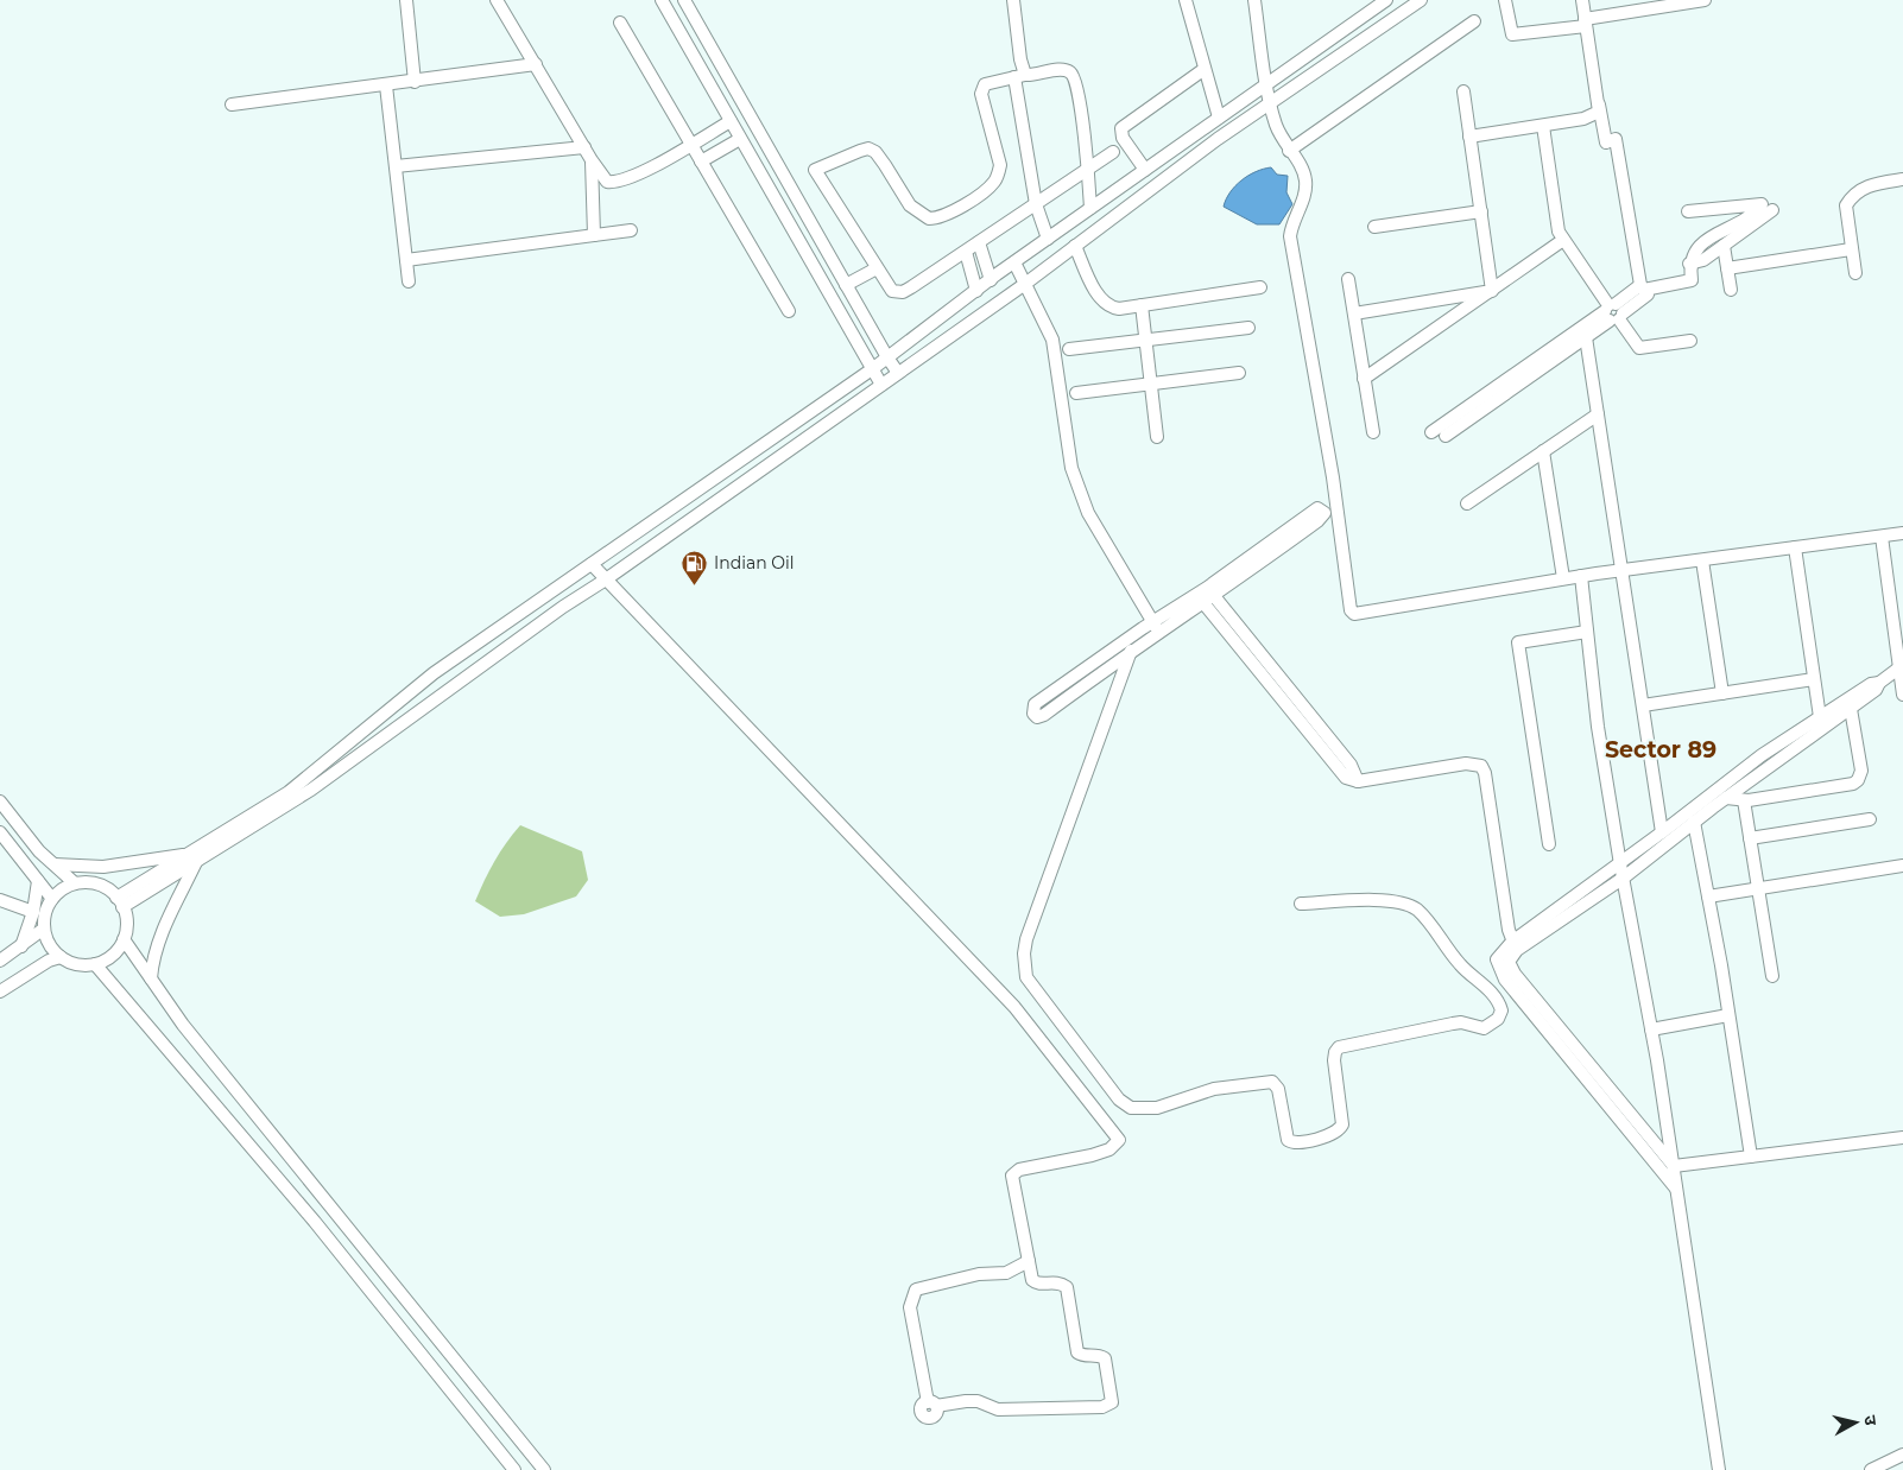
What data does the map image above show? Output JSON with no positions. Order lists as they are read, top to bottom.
{
  "districts": ["Sector 89"],
  "places": {
    "fuel station": ["Indian Oil"]
  },
  "north": "right"
}
